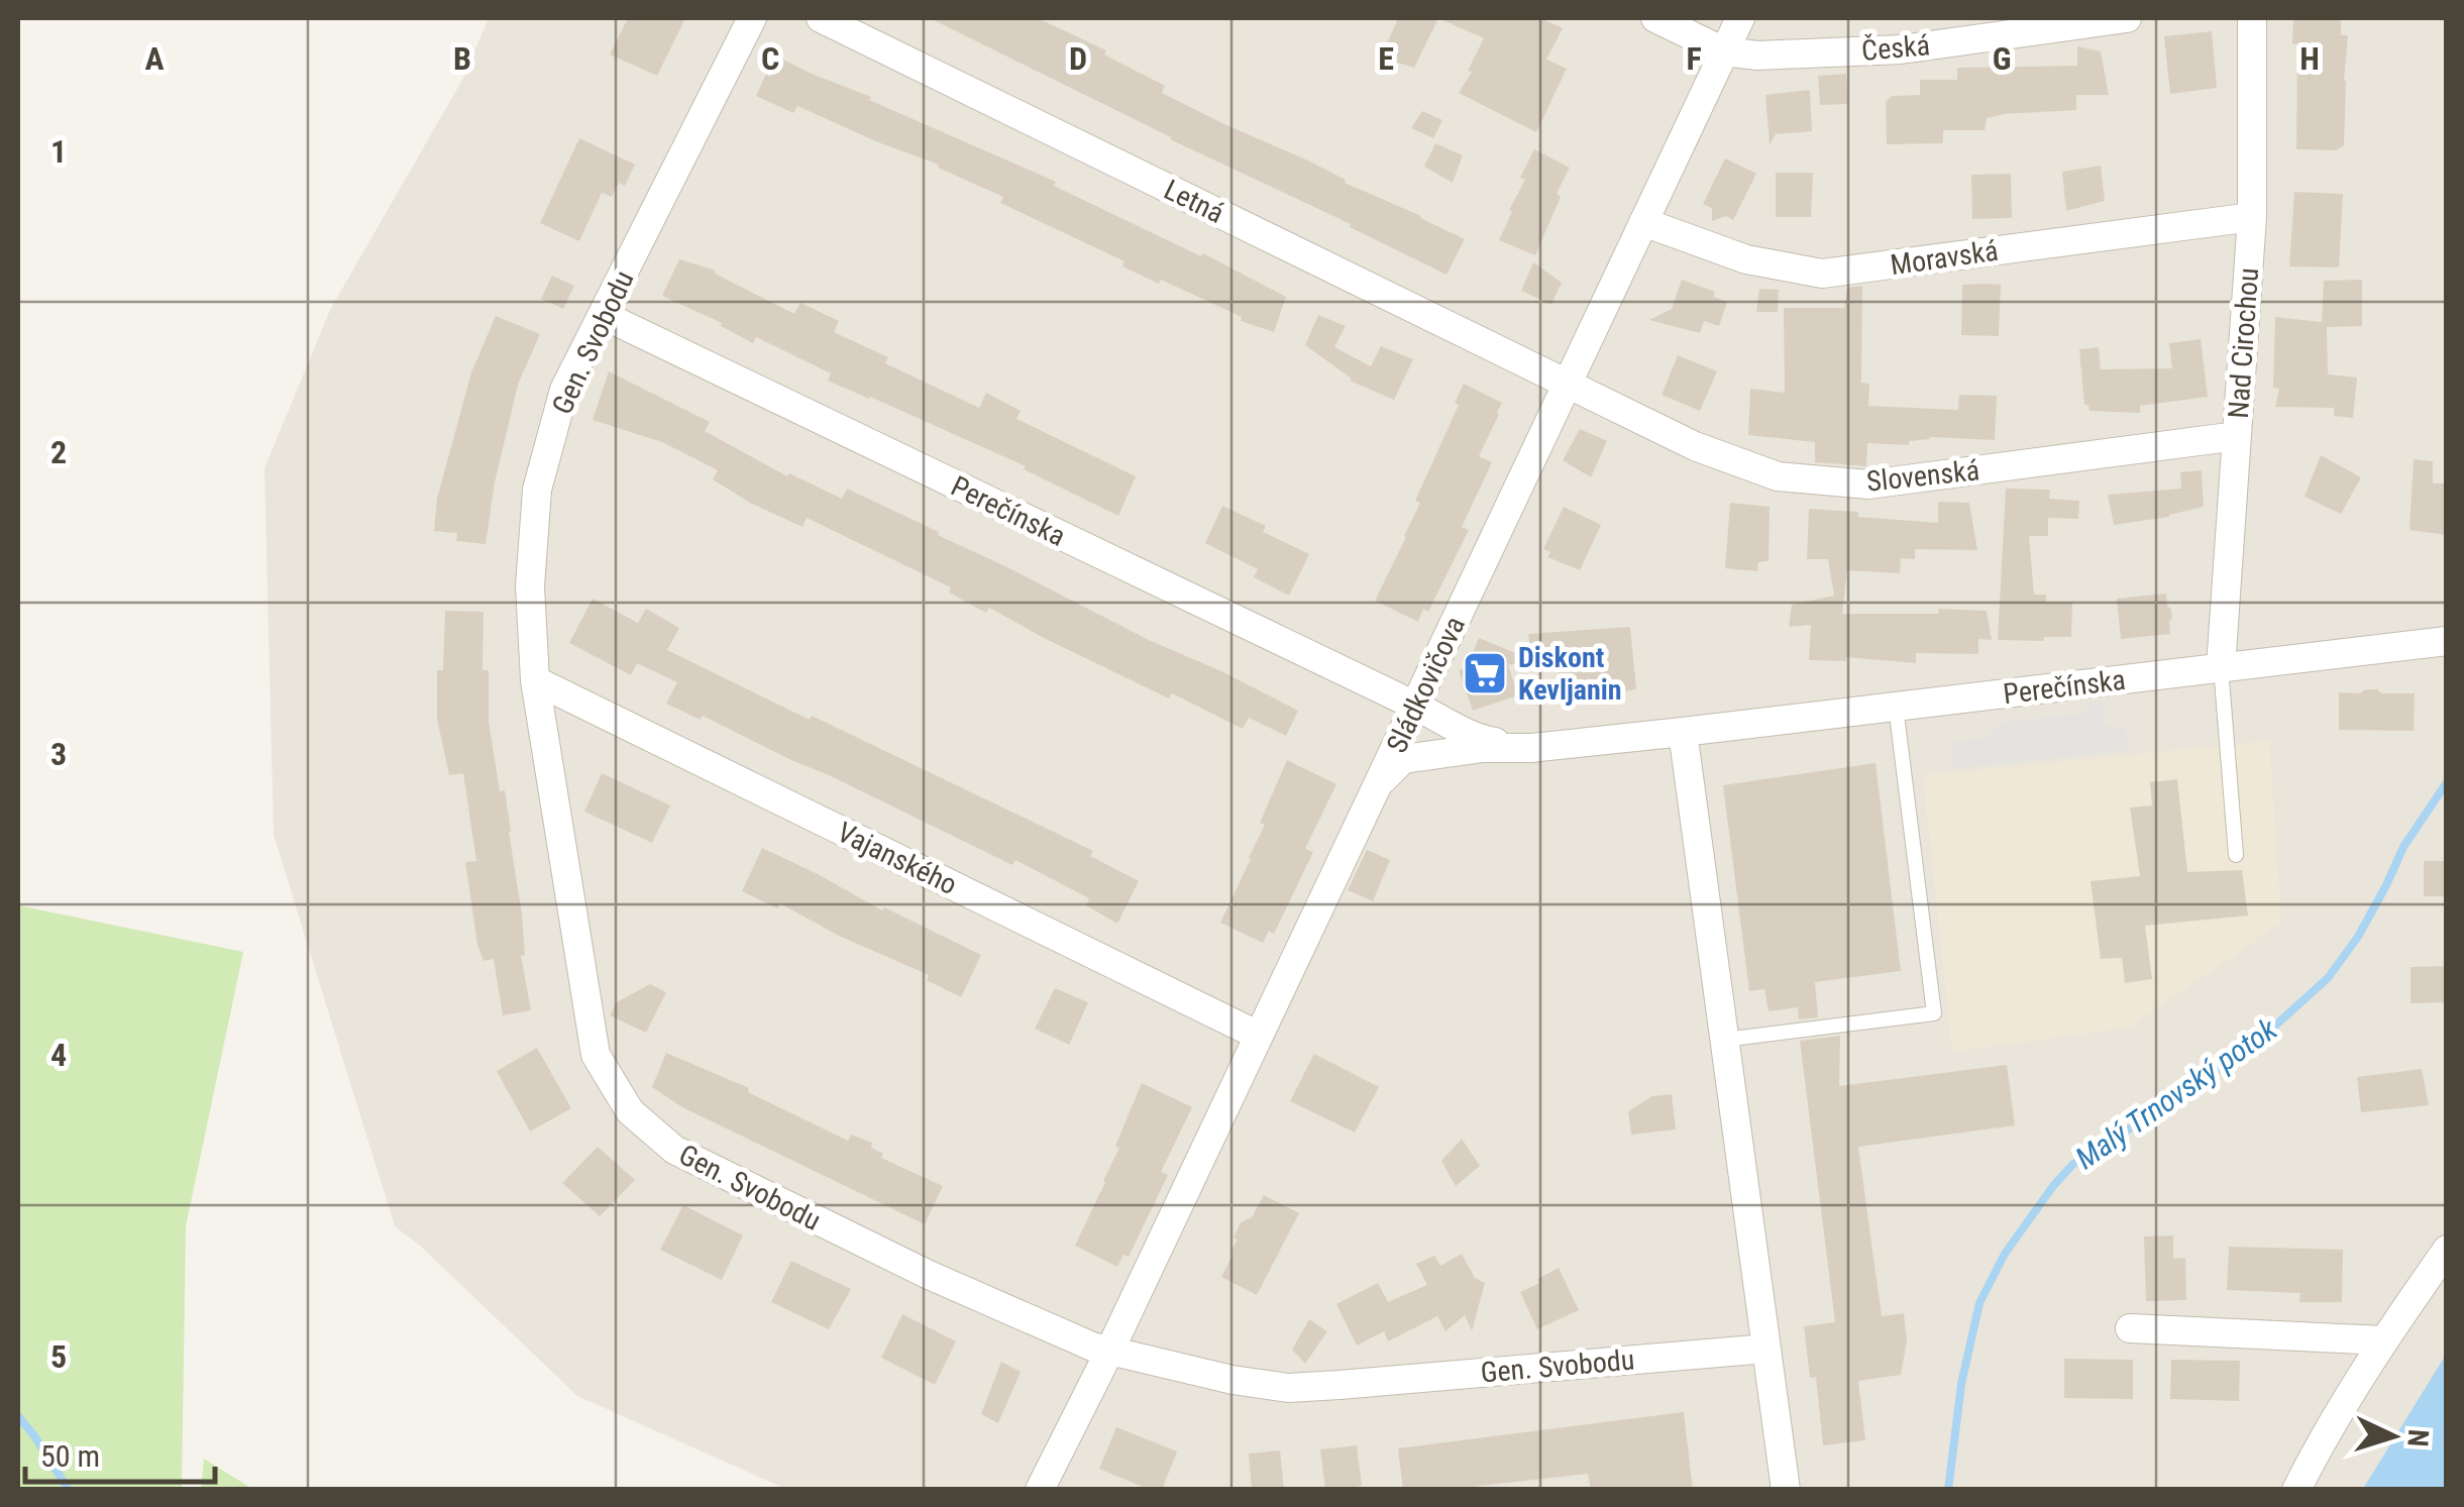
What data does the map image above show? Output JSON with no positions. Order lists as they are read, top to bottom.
{
  "streets": {
    "street": [
      "Česká",
      "Letná",
      "Moravská",
      "Gen. Svobodu",
      "Nad Cirochou",
      "Slovenská",
      "Perečínska",
      "Sládkovičova",
      "Vajanského"
    ]
  },
  "crossings": [
    ["Česká", "Sládkovičova"],
    ["Letná", "Slovenská"],
    ["Letná", "Sládkovičova"],
    ["Moravská", "Nad Cirochou"],
    ["Moravská", "Sládkovičova"],
    ["Gen. Svobodu", "Perečínska"],
    ["Gen. Svobodu", "Sládkovičova"],
    ["Gen. Svobodu", "Vajanského"],
    ["Nad Cirochou", "Slovenská"],
    ["Nad Cirochou", "Perečínska"],
    ["Slovenská", "Sládkovičova"],
    ["Perečínska", "Sládkovičova"],
    ["Sládkovičova", "Vajanského"]
  ],
  "water": ["Malý Trnovský potok"],
  "places": {
    "supermarket": ["Diskont Kevljanin"]
  },
  "scale_bar": "50 m",
  "north": "right",
  "grid": {
    "columns": [
      "A",
      "B",
      "C",
      "D",
      "E",
      "F",
      "G",
      "H"
    ],
    "rows": [
      "1",
      "2",
      "3",
      "4",
      "5"
    ]
  }
}
